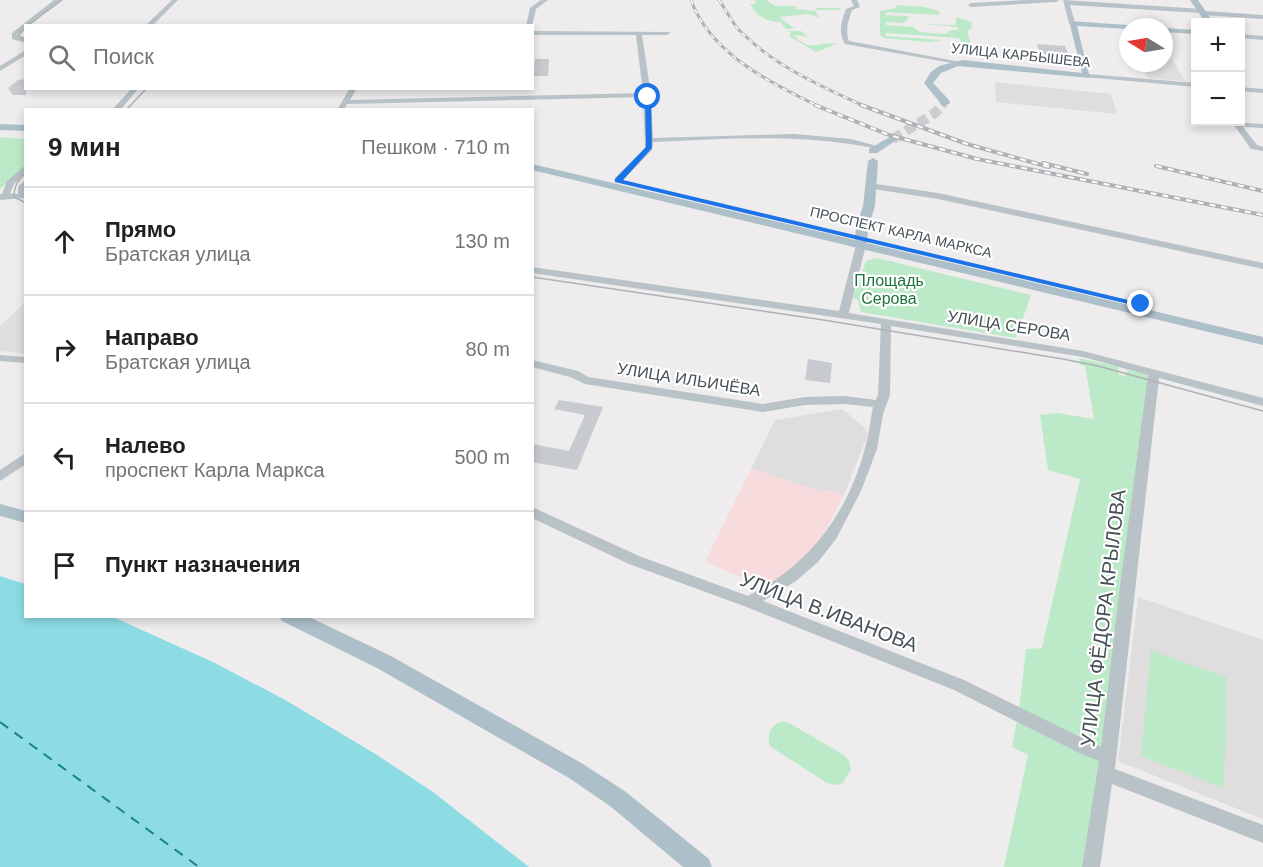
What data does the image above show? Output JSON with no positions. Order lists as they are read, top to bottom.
{
  "streets": {
    "main road": ["УЛИЦА КАРБЫШЕВА", "ПРОСПЕКТ КАРЛА МАРКСА"],
    "street": [
      "УЛИЦА СЕРОВА",
      "УЛИЦА ИЛЬИЧЁВА",
      "УЛИЦА В.ИВАНОВА",
      "УЛИЦА ФЁДОРА КРЫЛОВА"
    ]
  },
  "crossings": [
    ["УЛИЦА СЕРОВА", "УЛИЦА ФЁДОРА КРЫЛОВА"],
    ["УЛИЦА В.ИВАНОВА", "УЛИЦА ФЁДОРА КРЫЛОВА"]
  ],
  "parks": ["Площадь Серова"],
  "north": "left",
  "page": {
    "map_buttons": ["+", "−"],
    "search": "Поиск",
    "heading": ["9 мин", "Пешком · 710 m"],
    "list": [
      ["Прямо", "Братская улица", "130 m"],
      ["Направо", "Братская улица", "80 m"],
      ["Налево", "проспект Карла Маркса", "500 m"],
      "Пункт назначения"
    ]
  }
}
